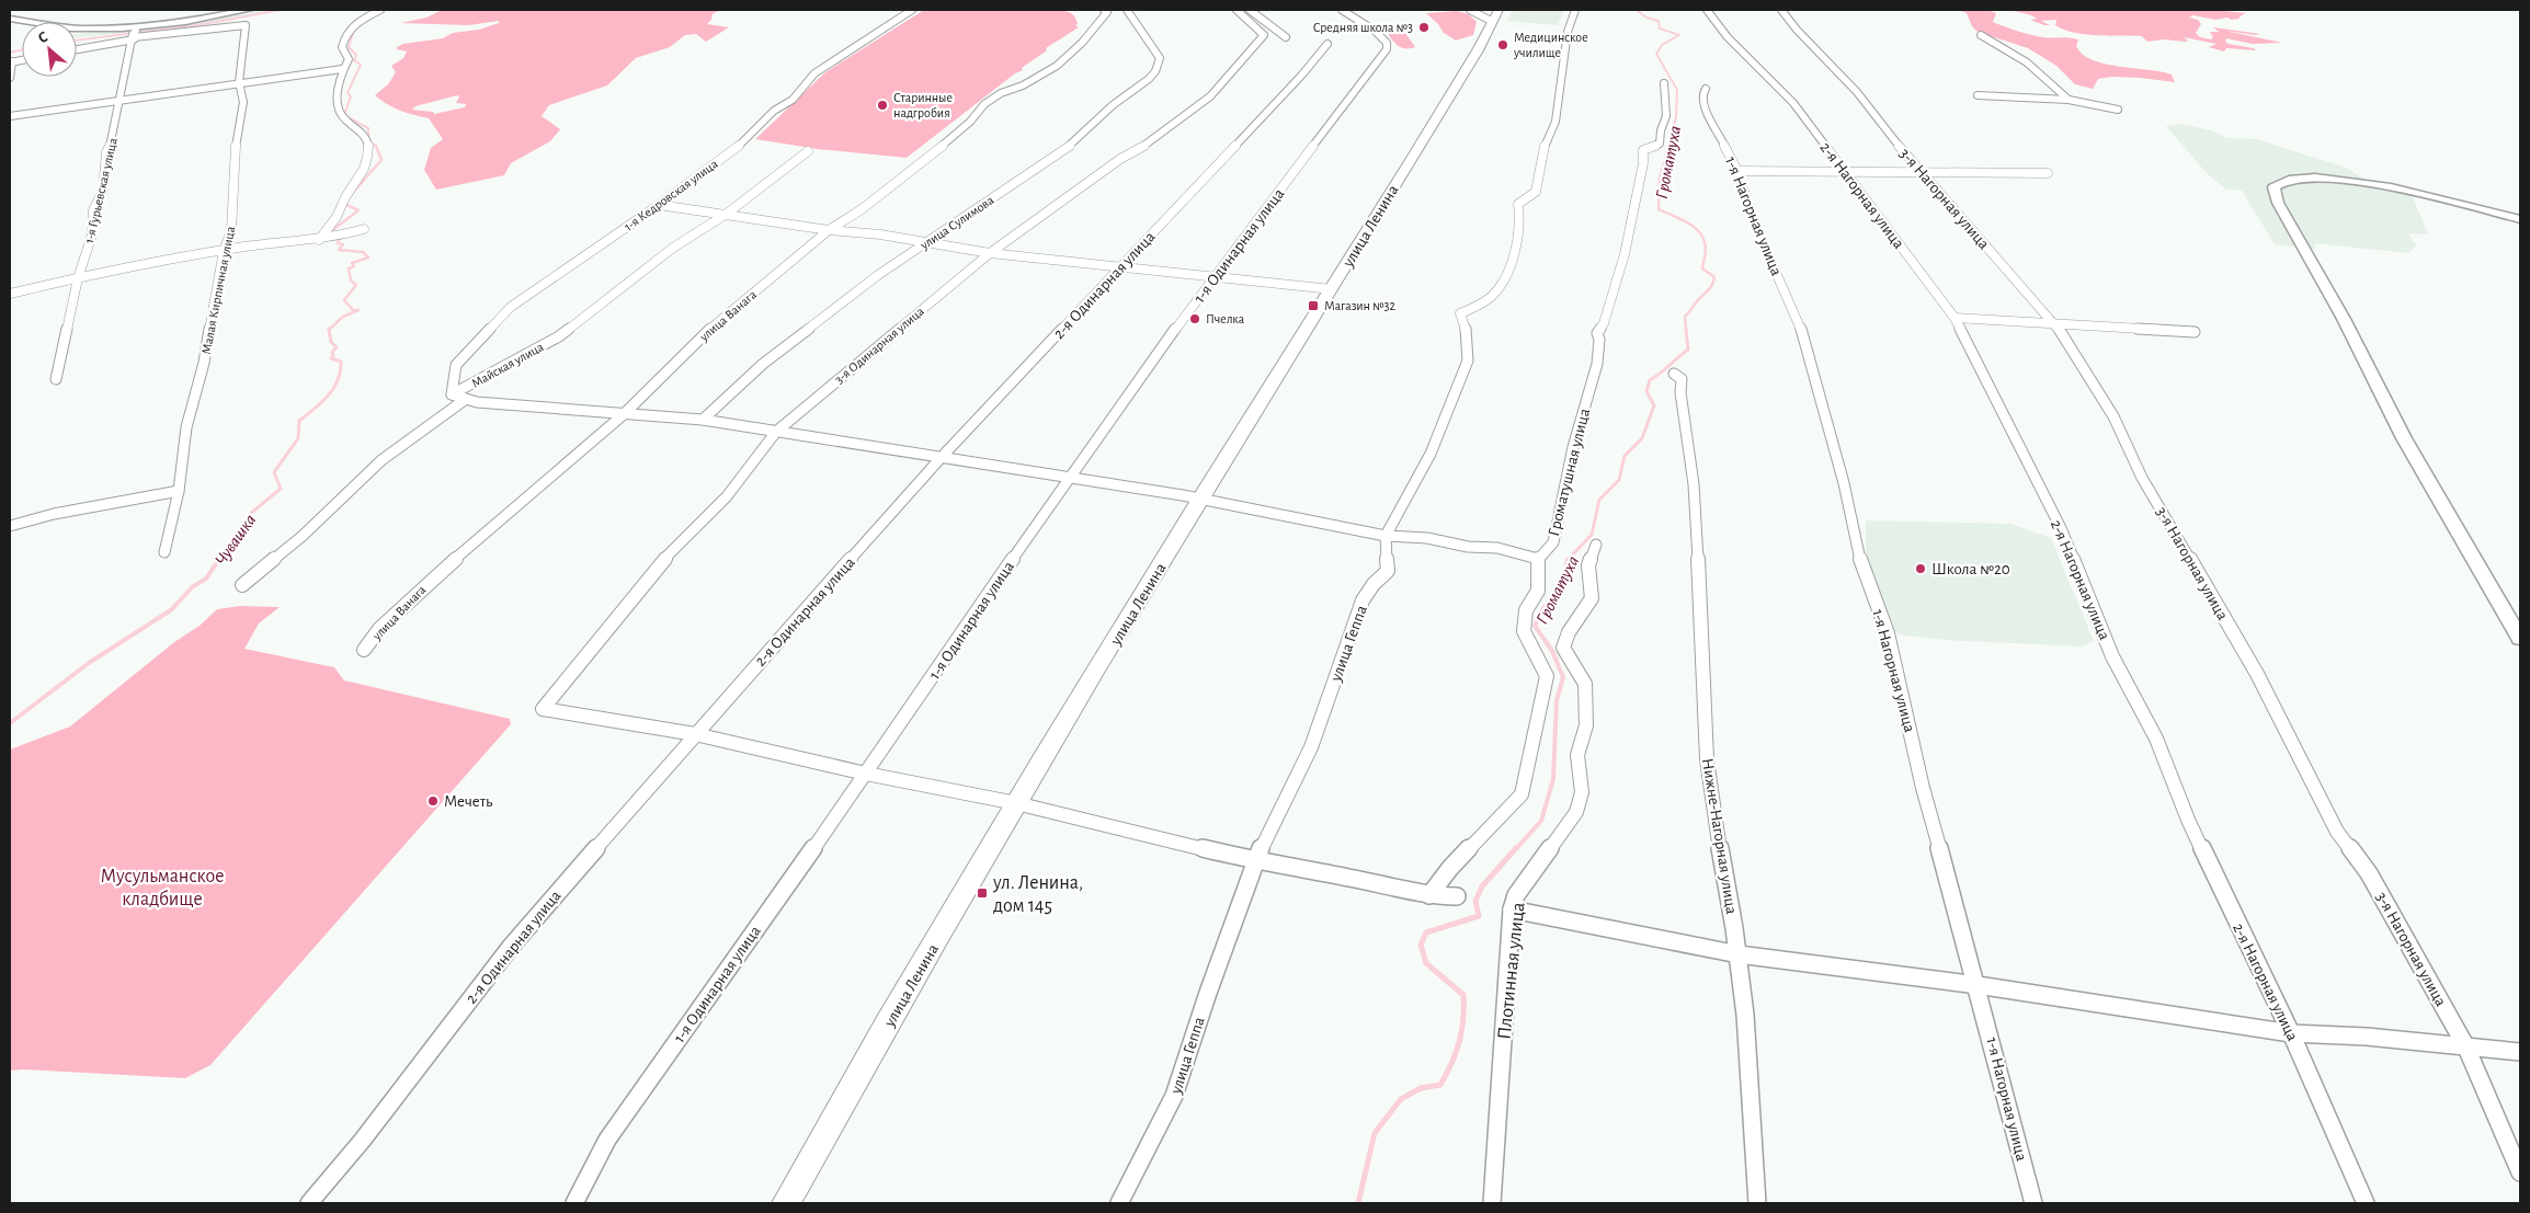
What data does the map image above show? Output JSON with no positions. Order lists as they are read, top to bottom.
{
  "streets": {
    "main road": ["улица Ленина"],
    "street": [
      "1-я Гурьевская улица",
      "1-я Кедровская улица",
      "2-я Нагорная улица",
      "3-я Нагорная улица",
      "1-я Нагорная улица",
      "улица Сулимова",
      "1-я Одинарная улица",
      "2-я Одинарная улица",
      "Малая Кирпичная улица",
      "улица Ванага",
      "3-я Одинарная улица",
      "Майская улица",
      "Громатушная улица",
      "улица Геппа",
      "Нижне-Нагорная улица",
      "Плотинная улица"
    ]
  },
  "crossings": [
    ["1-я Гурьевская улица", "Малая Кирпичная улица"],
    ["1-я Кедровская улица", "Майская улица"],
    ["2-я Одинарная улица", "3-я Одинарная улица"]
  ],
  "water": ["Громатуха", "Чувашка"],
  "parks": ["Мусульманское кладбище"],
  "places": {
    "other": [
      "Средняя школа №3",
      "Медицинское училище",
      "Старинные надгробия",
      "Пчелка",
      "Школа №20",
      "Мечеть"
    ],
    "transit": ["Магазин №32", "ул. Ленина, дом 145"]
  },
  "north": "top left"
}
